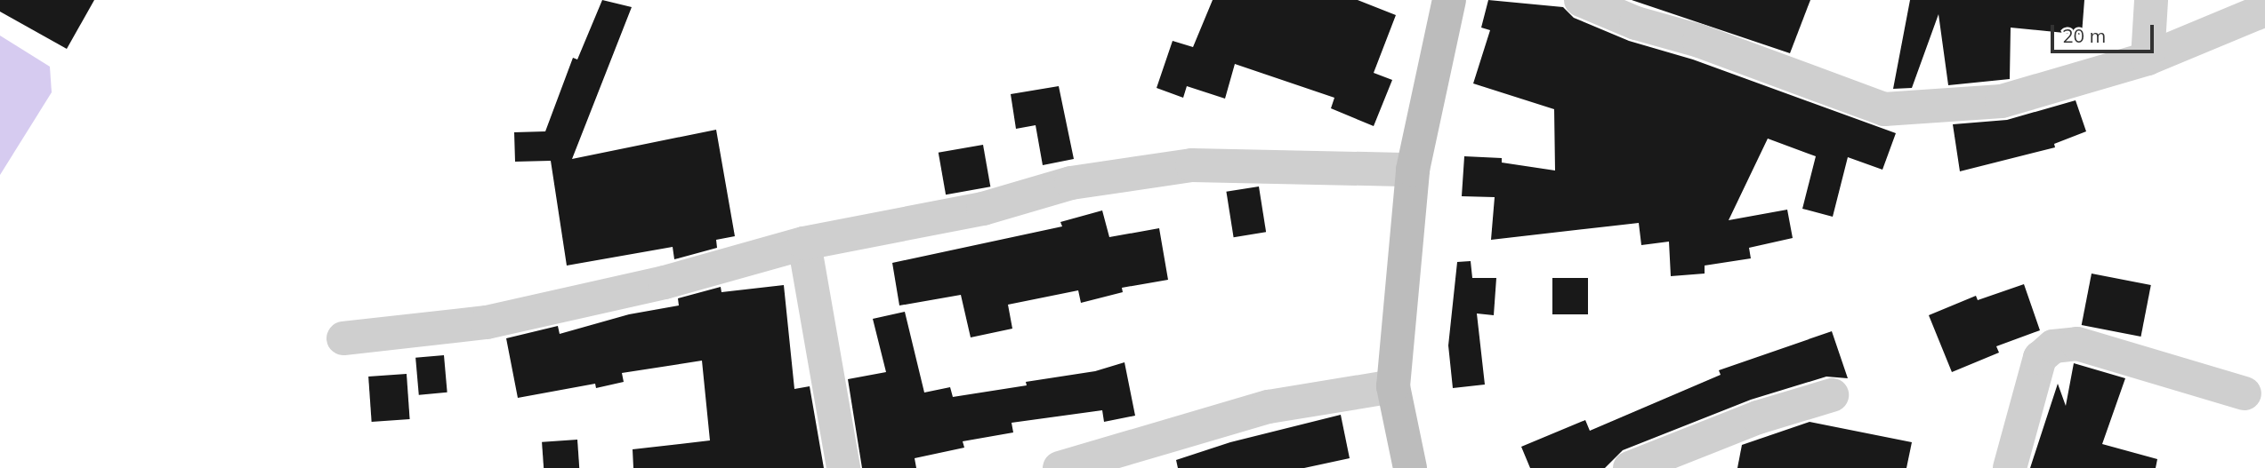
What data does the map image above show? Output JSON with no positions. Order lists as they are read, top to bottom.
{
  "scale_bar": "20 m"
}
